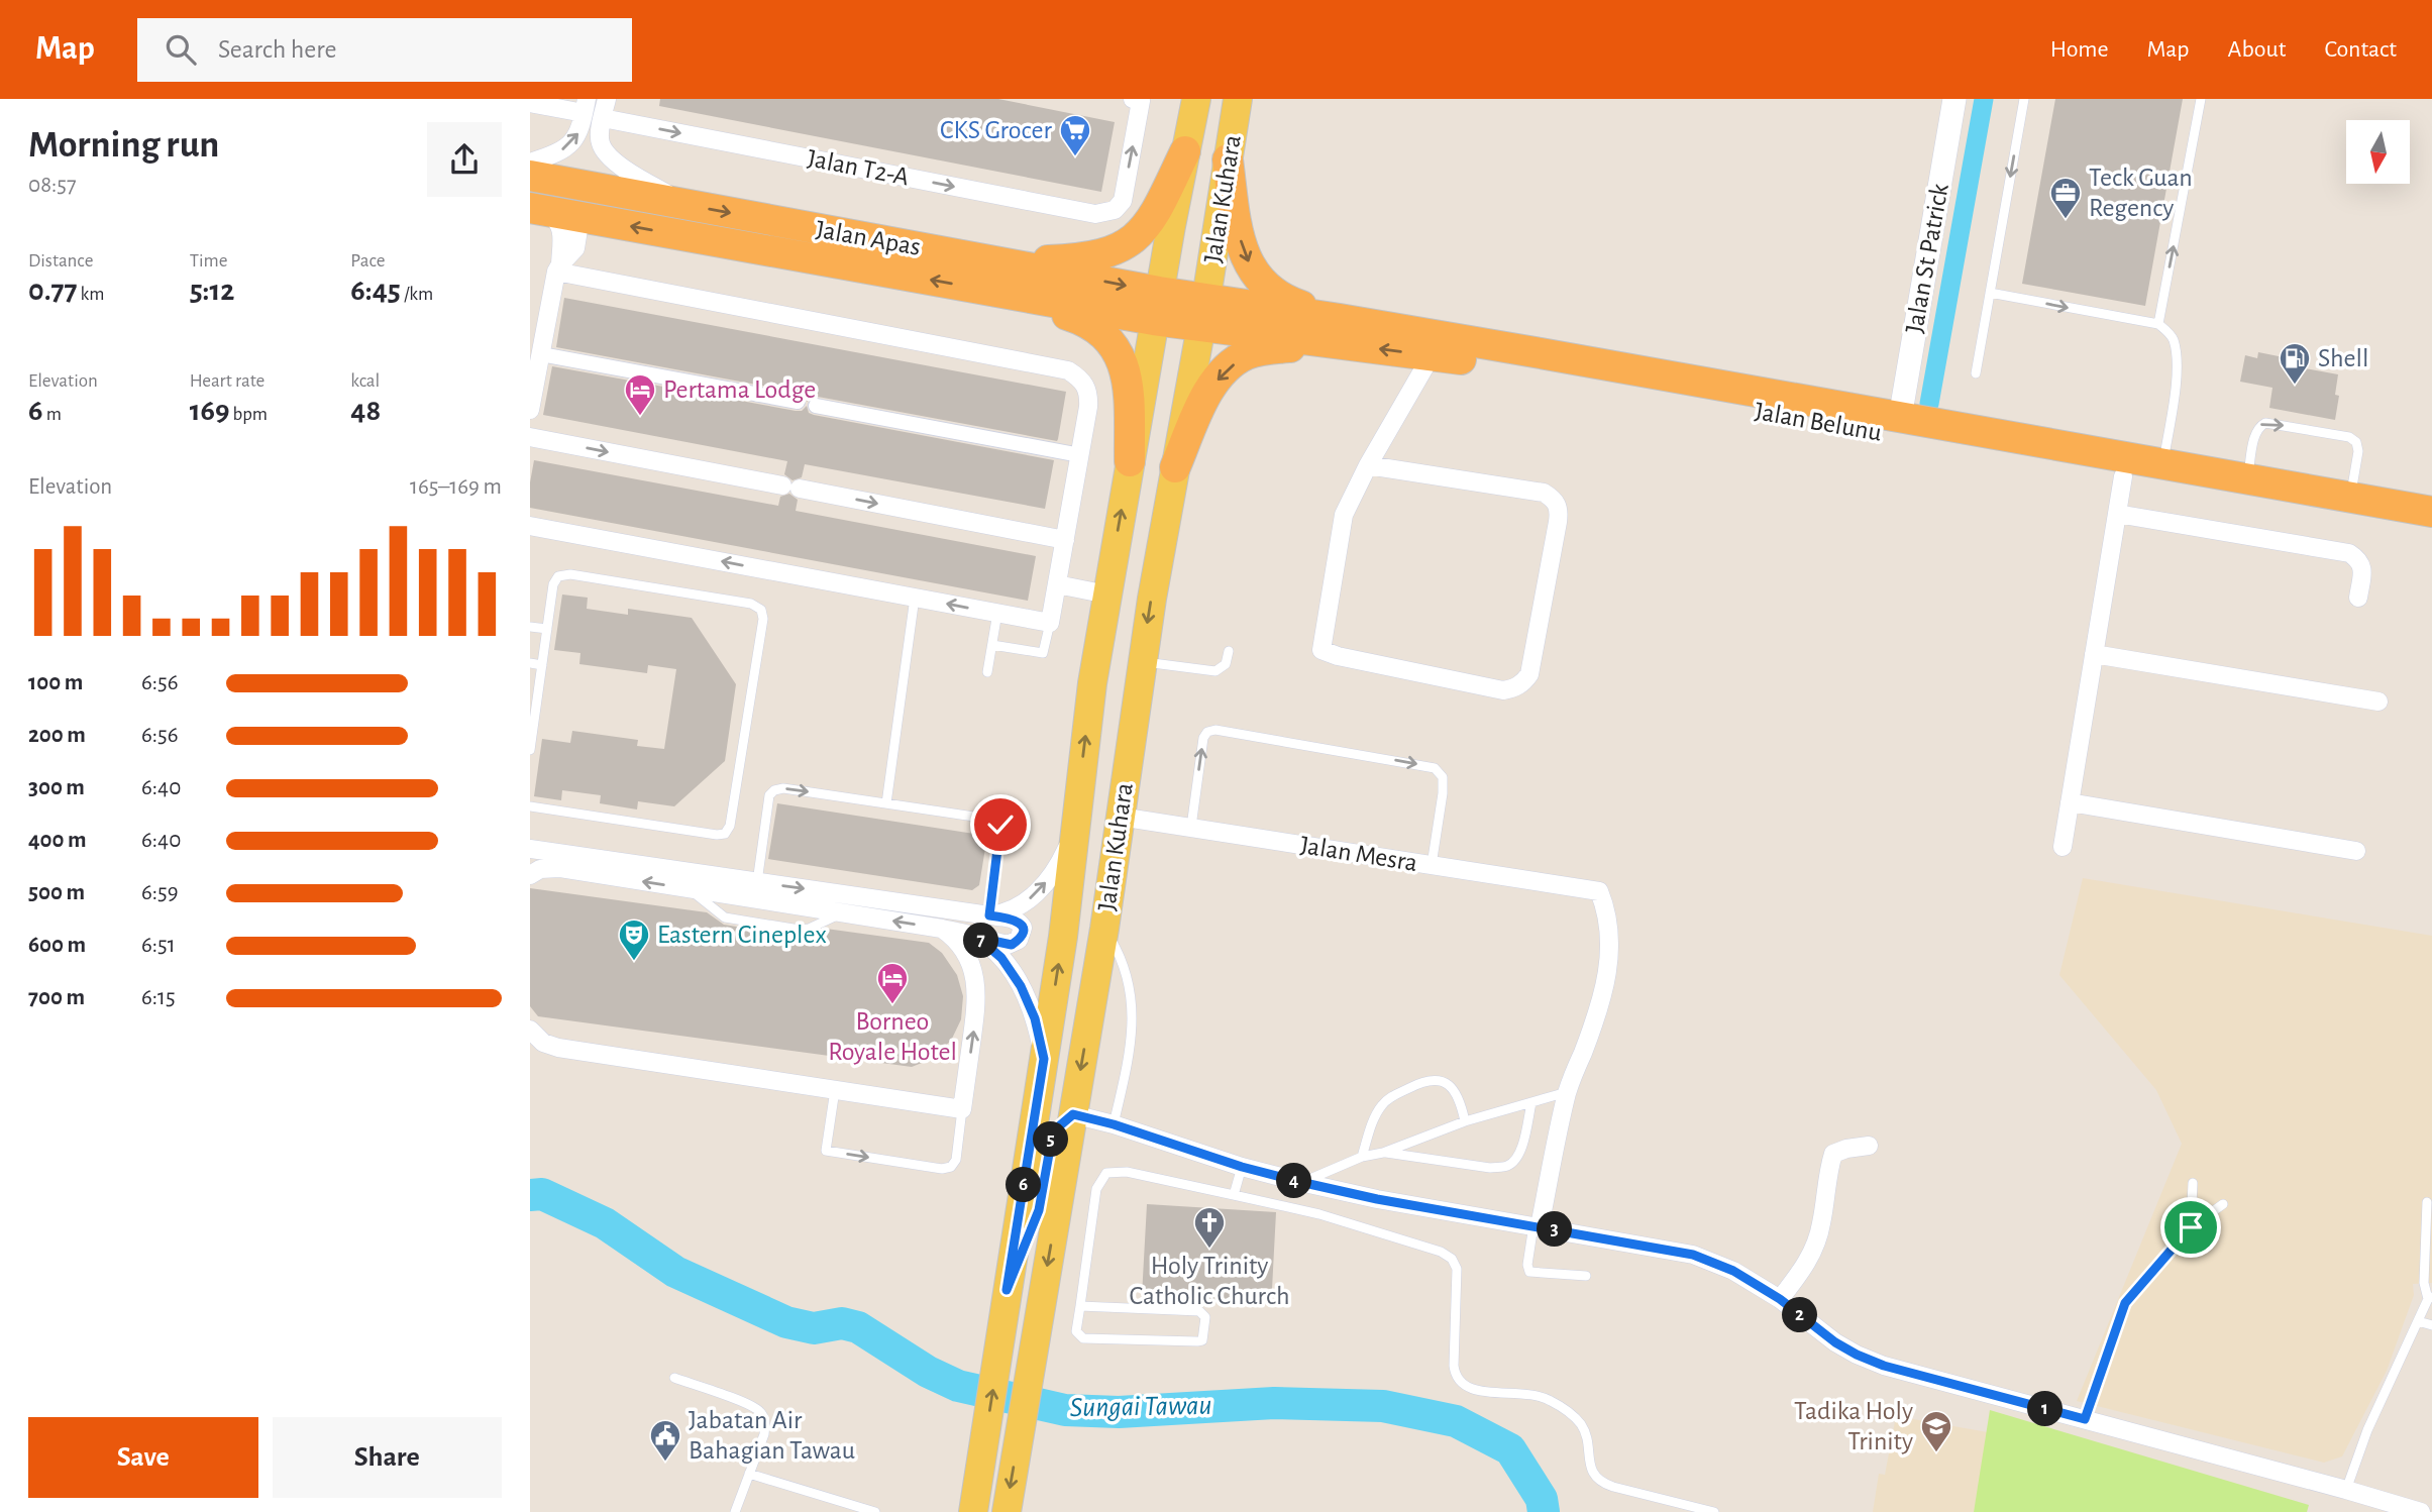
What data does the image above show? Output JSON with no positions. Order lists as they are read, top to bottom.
{
  "streets": {
    "highway": ["Jalan Apas", "Jalan Belunu"],
    "main road": ["Jalan Kuhara"],
    "street": ["Jalan T2-A", "Jalan St Patrick", "Jalan Mesra"]
  },
  "crossings": [
    ["Jalan Kuhara", "Jalan Apas"],
    ["Jalan Kuhara", "Jalan Belunu"],
    ["Jalan Kuhara", "Jalan Mesra"],
    ["Jalan Apas", "Jalan Belunu"],
    ["Jalan St Patrick", "Jalan Belunu"]
  ],
  "one_way": ["Jalan T2-A"],
  "water": ["Sungai Tawau"],
  "places": {
    "supermarket": ["CKS Grocer"],
    "office": ["Teck Guan Regency"],
    "fuel station": ["Shell"],
    "hotel": ["Pertama Lodge", "Borneo Royale Hotel"],
    "theatre": ["Eastern Cineplex"],
    "church": ["Holy Trinity Catholic Church"],
    "school or university": ["Tadika Holy Trinity"],
    "public building": ["Jabatan Air Bahagian Tawau"]
  },
  "north": "bottom",
  "page": {
    "header": "Map",
    "search": "Search here",
    "nav": [
      "Home",
      "Map",
      "About",
      "Contact"
    ],
    "heading": ["Morning run", "08:57"],
    "stats": [
      ["Distance", "0.77 km"],
      ["Time", "5:12"],
      ["Pace", "6:45 /km"],
      ["Elevation", "6 m"],
      ["Heart rate", "169 bpm"],
      ["kcal", "48"]
    ],
    "chart": ["Elevation", "165–169 m"],
    "list": [
      {
        "name": "100 m",
        "note": "6:56"
      },
      {
        "name": "200 m",
        "note": "6:56"
      },
      {
        "name": "300 m",
        "note": "6:40"
      },
      {
        "name": "400 m",
        "note": "6:40"
      },
      {
        "name": "500 m",
        "note": "6:59"
      },
      {
        "name": "600 m",
        "note": "6:51"
      },
      {
        "name": "700 m",
        "note": "6:15"
      }
    ],
    "pins": [
      "7",
      "5",
      "4",
      "6",
      "3",
      "2",
      "1"
    ],
    "buttons": ["Save", "Share"]
  }
}
